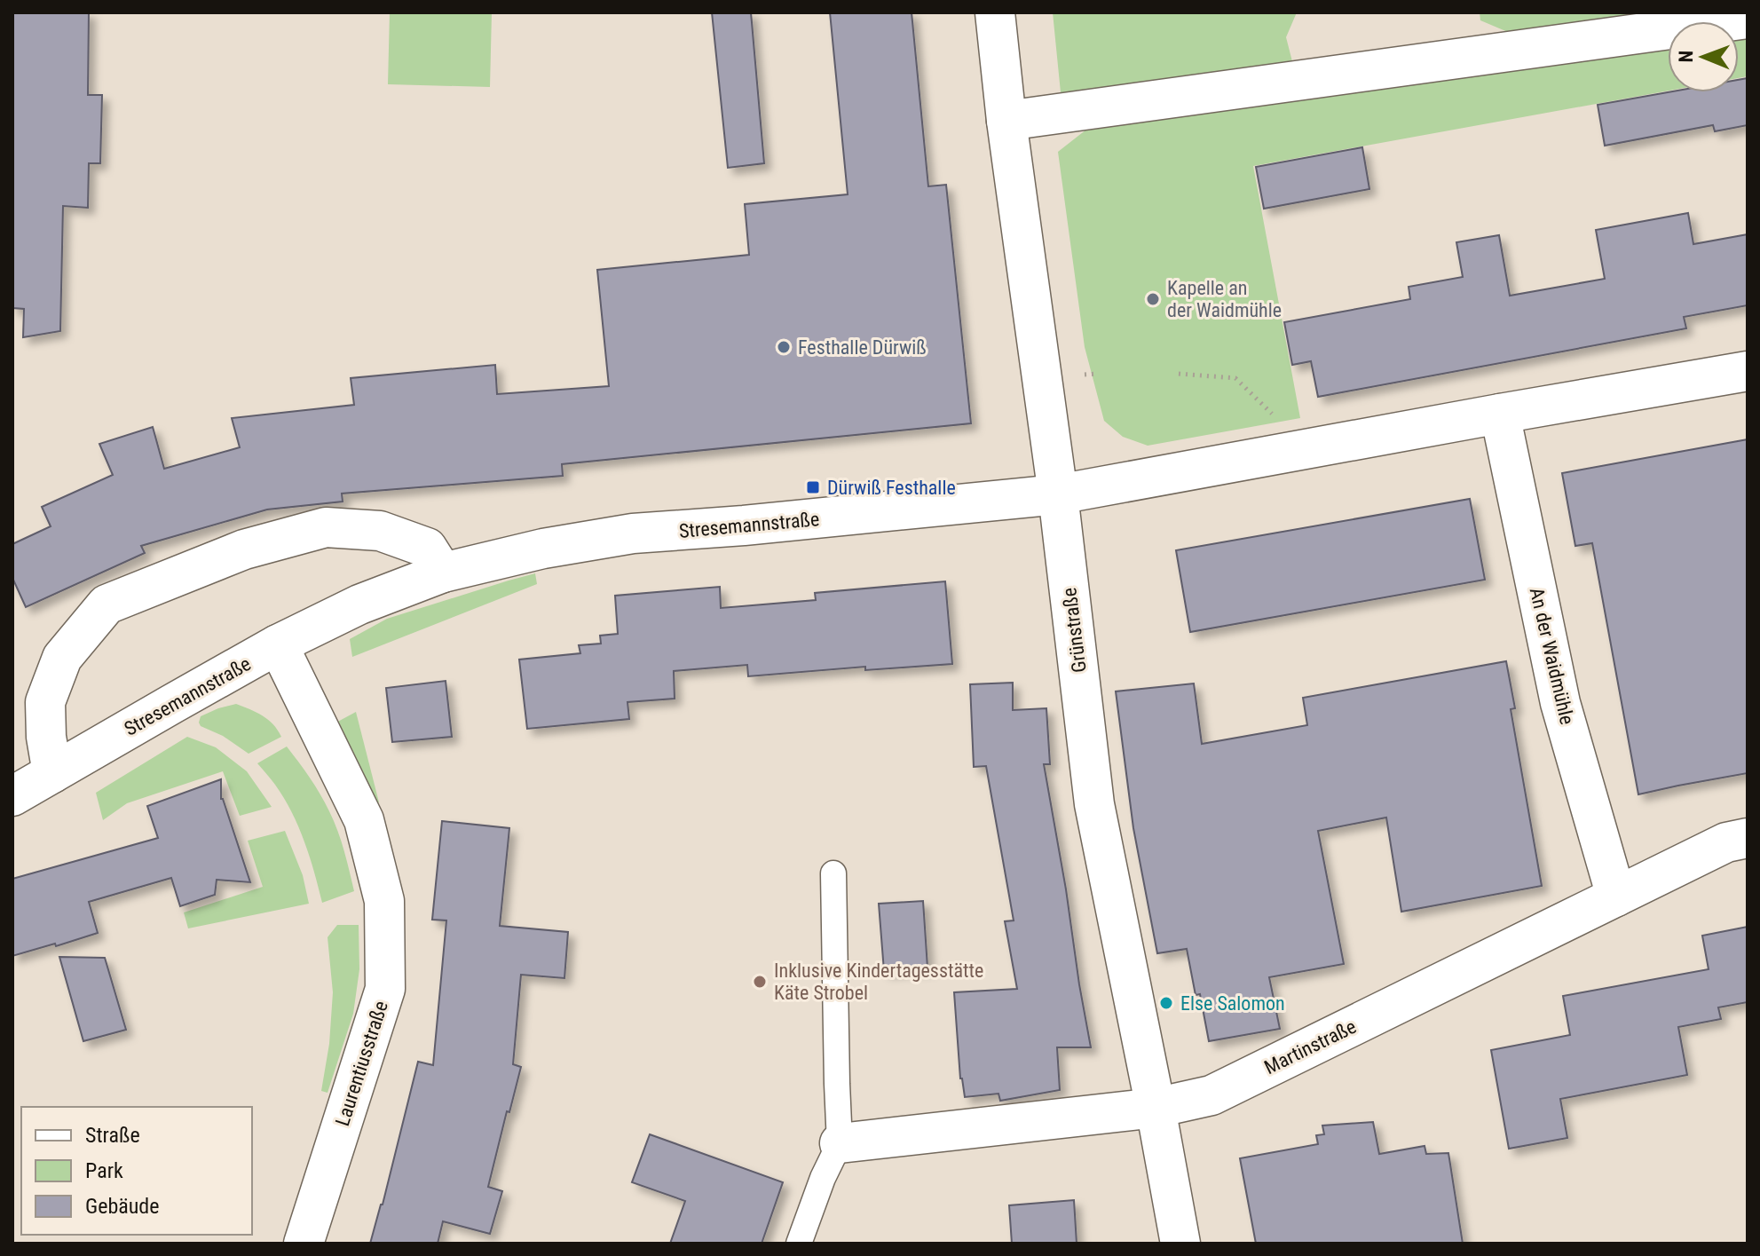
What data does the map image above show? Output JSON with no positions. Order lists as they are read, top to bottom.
{
  "streets": {
    "street": [
      "Stresemannstraße",
      "Grünstraße",
      "An der Waidmühle",
      "Martinstraße",
      "Laurentiusstraße"
    ]
  },
  "crossings": [
    ["Stresemannstraße", "Grünstraße"],
    ["Stresemannstraße", "Laurentiusstraße"],
    ["Grünstraße", "Martinstraße"],
    ["An der Waidmühle", "Martinstraße"]
  ],
  "places": {
    "other": [
      "Kapelle an der Waidmühle",
      "Festhalle Dürwiß",
      "Inklusive Kindertagesstätte Käte Strobel",
      "Else Salomon"
    ],
    "transit": ["Dürwiß Festhalle"]
  },
  "legend": ["Straße", "Park", "Gebäude"],
  "north": "left"
}
